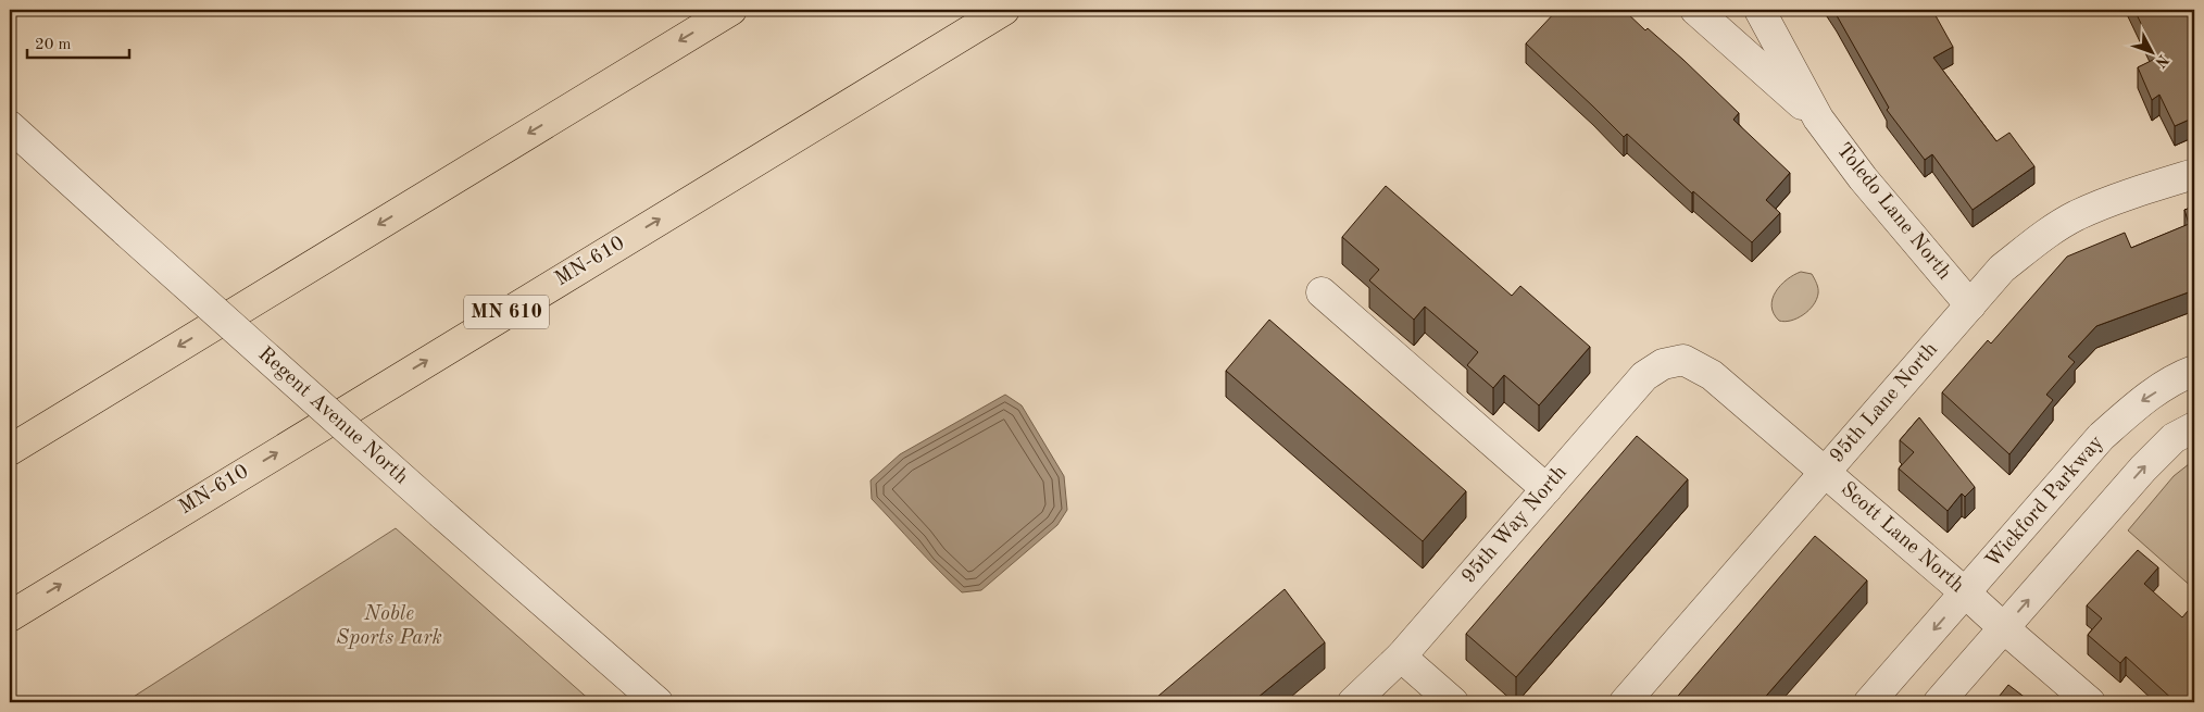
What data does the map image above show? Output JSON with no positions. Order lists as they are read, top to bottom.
{
  "streets": {
    "highway": ["MN-610", "MN 610"],
    "street": [
      "Toledo Lane North",
      "95th Lane North",
      "Regent Avenue North",
      "Wickford Parkway",
      "95th Way North",
      "Scott Lane North"
    ]
  },
  "crossings": [
    ["Toledo Lane North", "95th Lane North"],
    ["95th Lane North", "Scott Lane North"],
    ["Wickford Parkway", "Scott Lane North"],
    ["95th Way North", "Scott Lane North"]
  ],
  "parks": ["Noble Sports Park"],
  "scale_bar": "20 m",
  "north": "bottom right"
}
